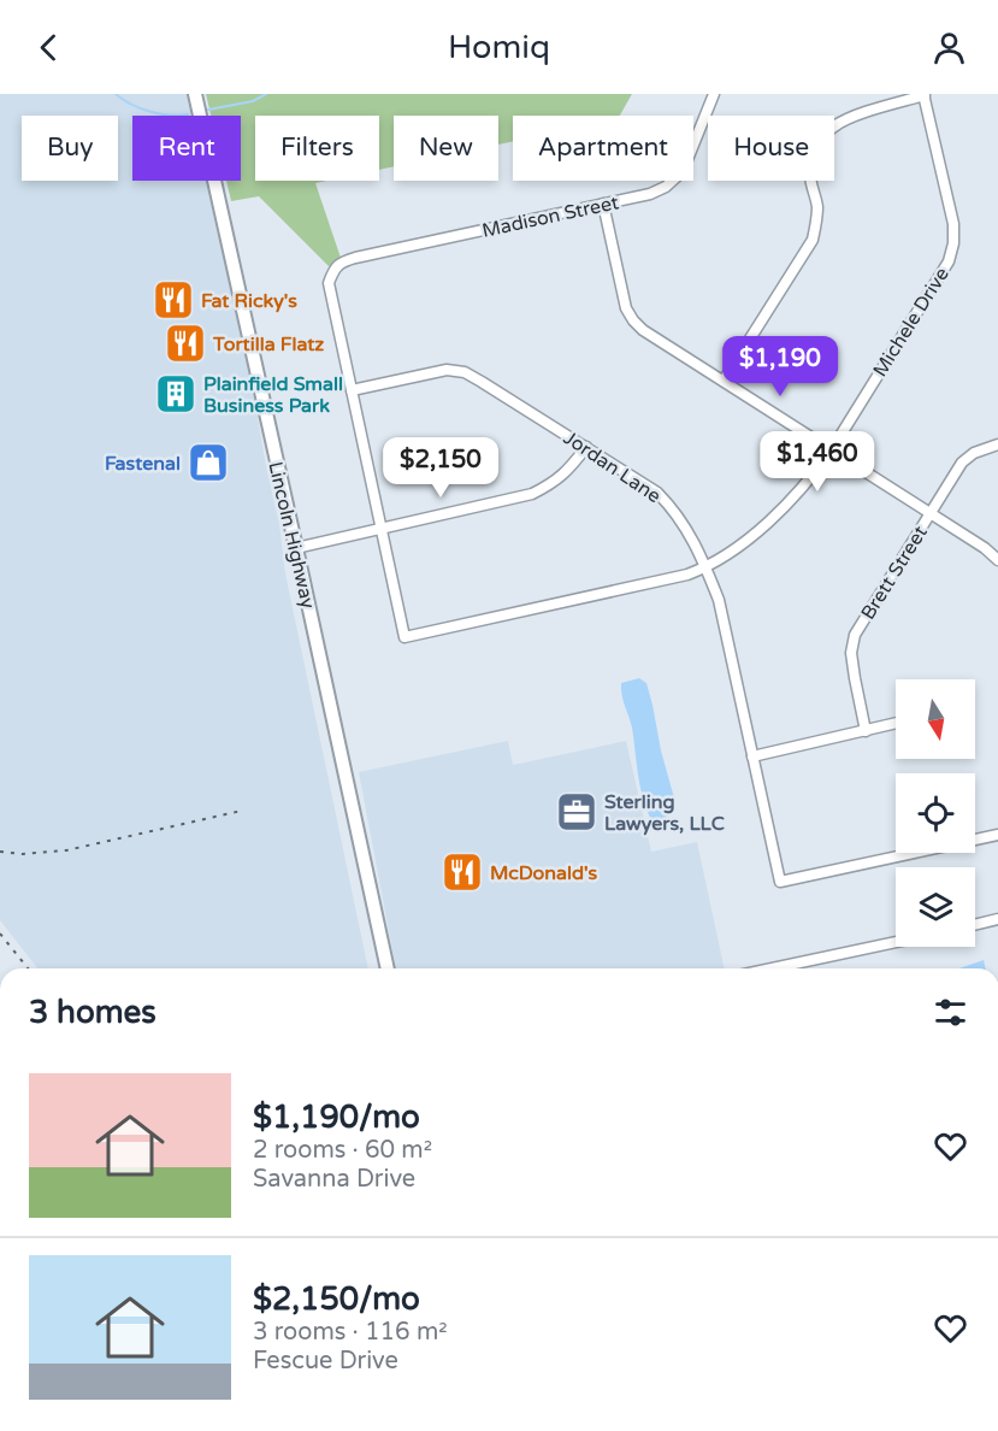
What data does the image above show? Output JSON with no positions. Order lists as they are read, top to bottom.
{
  "streets": {
    "main road": ["Lincoln Highway"],
    "street": [
      "Madison Street",
      "Michele Drive",
      "Jordan Lane",
      "Brett Street"
    ]
  },
  "crossings": [
    ["Madison Street", "Jordan Lane"],
    ["Michele Drive", "Jordan Lane"]
  ],
  "places": {
    "restaurant": ["Fat Ricky's", "Tortilla Flatz", "McDonald's"],
    "building": ["Plainfield Small Business Park"],
    "shop": ["Fastenal"],
    "office": ["Sterling Lawyers, LLC"]
  },
  "north": "bottom",
  "page": {
    "header": "Homiq",
    "chip": [
      "Buy",
      "Rent",
      "Filters",
      "New",
      "Apartment",
      "House"
    ],
    "price": ["$1,190", "$1,460", "$2,150"],
    "heading": "3 homes",
    "list": [
      {
        "name": "$1,190/mo",
        "note": "2 rooms · 60 m² · Savanna Drive"
      },
      {
        "name": "$2,150/mo",
        "note": "3 rooms · 116 m² · Fescue Drive"
      }
    ]
  }
}
